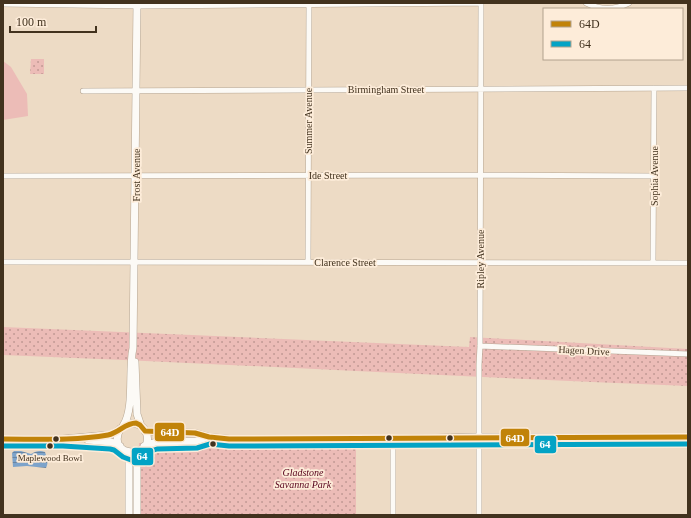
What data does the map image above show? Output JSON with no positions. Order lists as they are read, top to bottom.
{
  "streets": {
    "street": [
      "Birmingham Street",
      "Summer Avenue",
      "Frost Avenue",
      "Ide Street",
      "Sophia Avenue",
      "Ripley Avenue",
      "Clarence Street",
      "Hagen Drive"
    ]
  },
  "crossings": [
    ["Birmingham Street", "Summer Avenue"],
    ["Birmingham Street", "Frost Avenue"],
    ["Birmingham Street", "Sophia Avenue"],
    ["Birmingham Street", "Ripley Avenue"],
    ["Summer Avenue", "Ide Street"],
    ["Summer Avenue", "Clarence Street"],
    ["Frost Avenue", "Ide Street"],
    ["Frost Avenue", "Clarence Street"],
    ["Ide Street", "Sophia Avenue"],
    ["Ide Street", "Ripley Avenue"],
    ["Sophia Avenue", "Clarence Street"],
    ["Ripley Avenue", "Clarence Street"],
    ["Ripley Avenue", "Hagen Drive"]
  ],
  "parks": ["Gladstone Savanna Park"],
  "places": ["Maplewood Bowl"],
  "lines": ["transit line 64D", "transit line 64"],
  "legend": ["64D", "64"],
  "scale_bar": "100 m"
}
